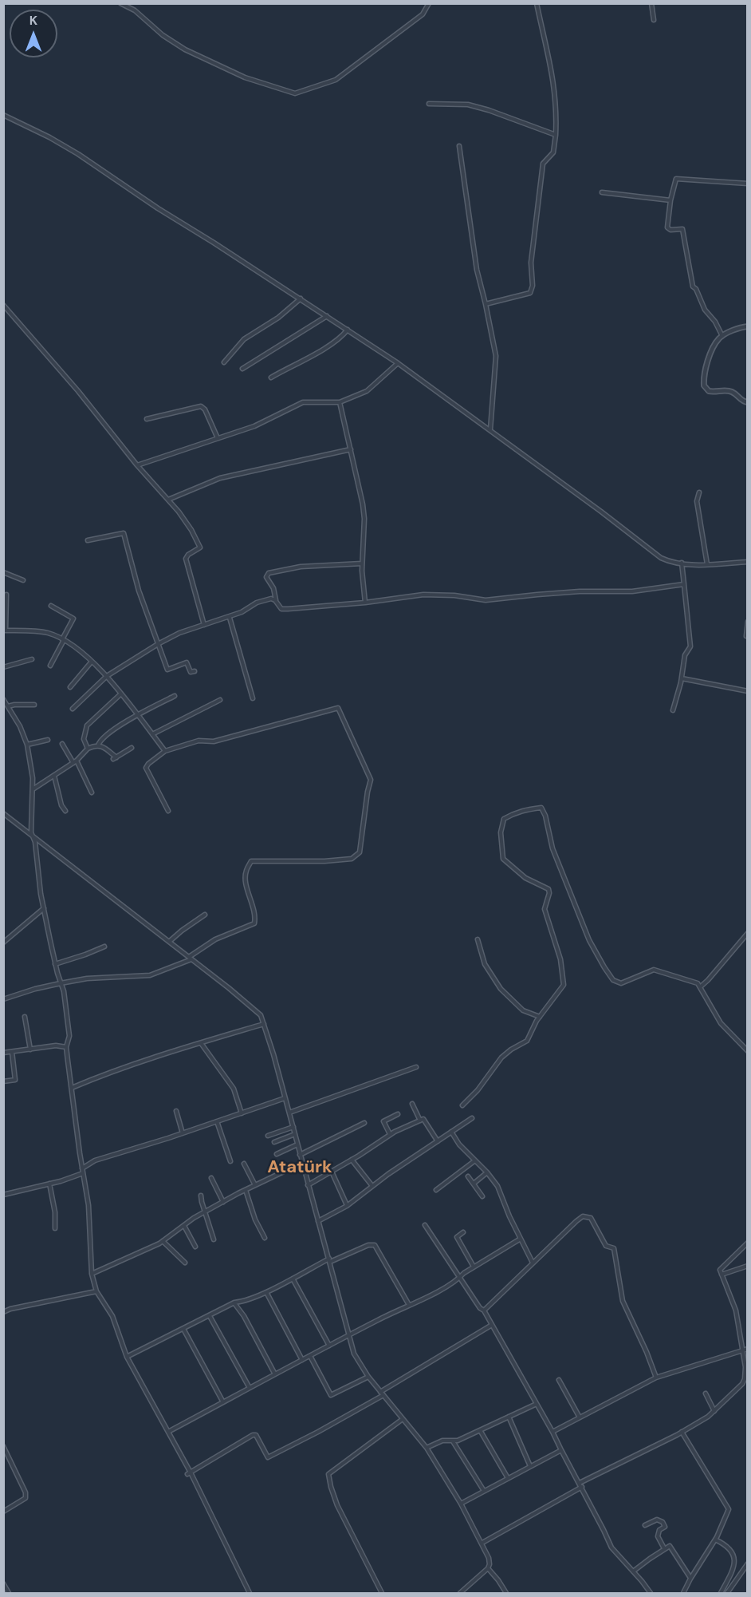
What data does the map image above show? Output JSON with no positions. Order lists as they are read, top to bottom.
{
  "districts": ["Atatürk"],
  "north": "top"
}
